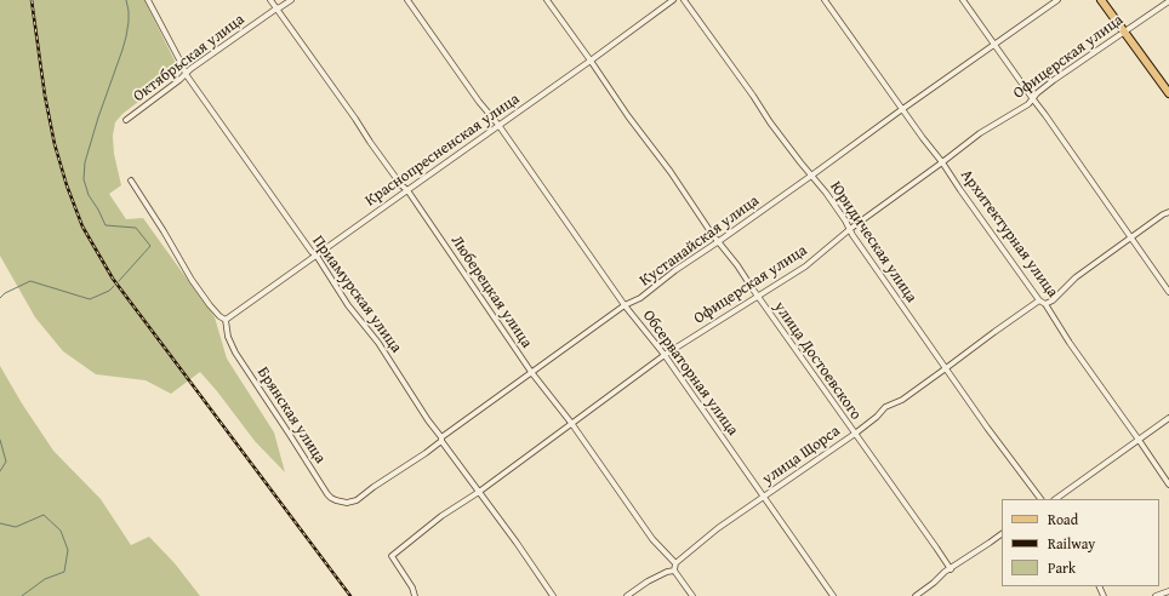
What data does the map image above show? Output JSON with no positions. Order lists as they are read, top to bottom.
{
  "streets": {
    "street": [
      "Офицерская улица",
      "Октябрьская улица",
      "Краснопресненская улица",
      "Архитектурная улица",
      "Кустанайская улица",
      "Юридическая улица",
      "Люберецкая улица",
      "Приамурская улица",
      "улица Достоевского",
      "Обсерваторная улица",
      "Брянская улица",
      "улица Щорса"
    ]
  },
  "crossings": [
    ["Офицерская улица", "Архитектурная улица"],
    ["Офицерская улица", "Юридическая улица"],
    ["Офицерская улица", "Люберецкая улица"],
    ["Офицерская улица", "Приамурская улица"],
    ["Офицерская улица", "улица Достоевского"],
    ["Офицерская улица", "Обсерваторная улица"],
    ["Октябрьская улица", "Люберецкая улица"],
    ["Октябрьская улица", "Приамурская улица"],
    ["Краснопресненская улица", "Люберецкая улица"],
    ["Краснопресненская улица", "Приамурская улица"],
    ["Краснопресненская улица", "улица Достоевского"],
    ["Краснопресненская улица", "Обсерваторная улица"],
    ["Краснопресненская улица", "Брянская улица"],
    ["Архитектурная улица", "Кустанайская улица"],
    ["Архитектурная улица", "улица Щорса"],
    ["Кустанайская улица", "Юридическая улица"],
    ["Кустанайская улица", "Люберецкая улица"],
    ["Кустанайская улица", "Приамурская улица"],
    ["Кустанайская улица", "улица Достоевского"],
    ["Кустанайская улица", "Обсерваторная улица"],
    ["Кустанайская улица", "Брянская улица"],
    ["Юридическая улица", "улица Щорса"],
    ["Люберецкая улица", "улица Щорса"],
    ["улица Достоевского", "улица Щорса"],
    ["Обсерваторная улица", "улица Щорса"]
  ],
  "legend": ["Road", "Railway", "Park"]
}
